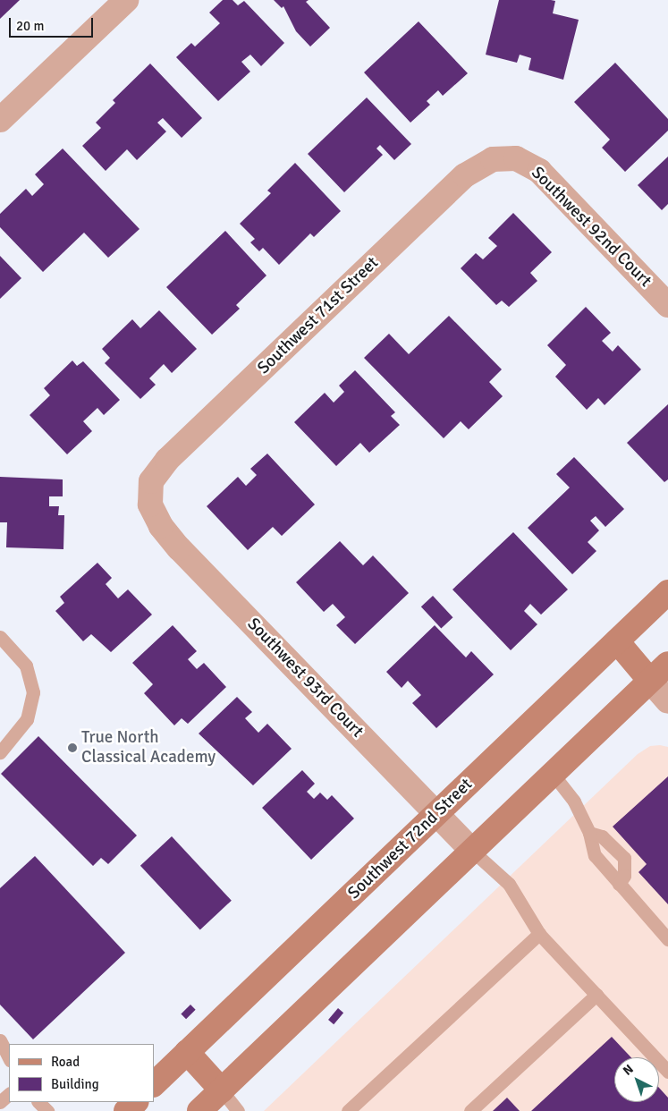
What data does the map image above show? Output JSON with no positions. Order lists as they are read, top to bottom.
{
  "streets": {
    "main road": ["Southwest 72nd Street"],
    "street": ["Southwest 92nd Court", "Southwest 71st Street", "Southwest 93rd Court"]
  },
  "crossings": [
    ["Southwest 92nd Court", "Southwest 71st Street"],
    ["Southwest 71st Street", "Southwest 93rd Court"],
    ["Southwest 93rd Court", "Southwest 72nd Street"]
  ],
  "places": ["True North Classical Academy"],
  "legend": ["Road", "Building"],
  "scale_bar": "20 m",
  "north": "top left"
}
